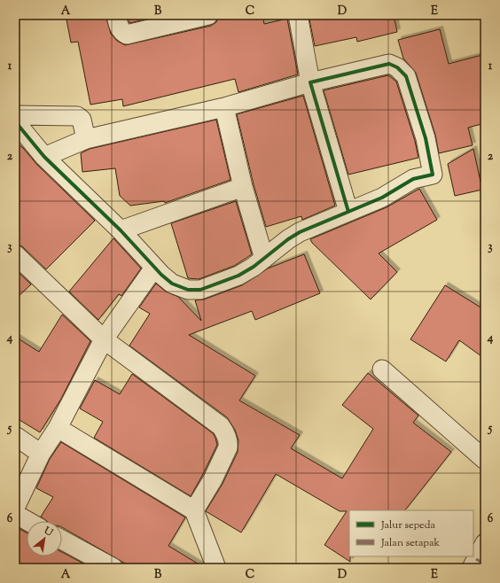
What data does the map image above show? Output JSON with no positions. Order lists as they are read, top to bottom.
{
  "legend": ["Jalur sepeda", "Jalan setapak"],
  "north": "top right",
  "grid": {
    "columns": [
      "A",
      "B",
      "C",
      "D",
      "E"
    ],
    "rows": [
      "1",
      "2",
      "3",
      "4",
      "5",
      "6"
    ]
  }
}
